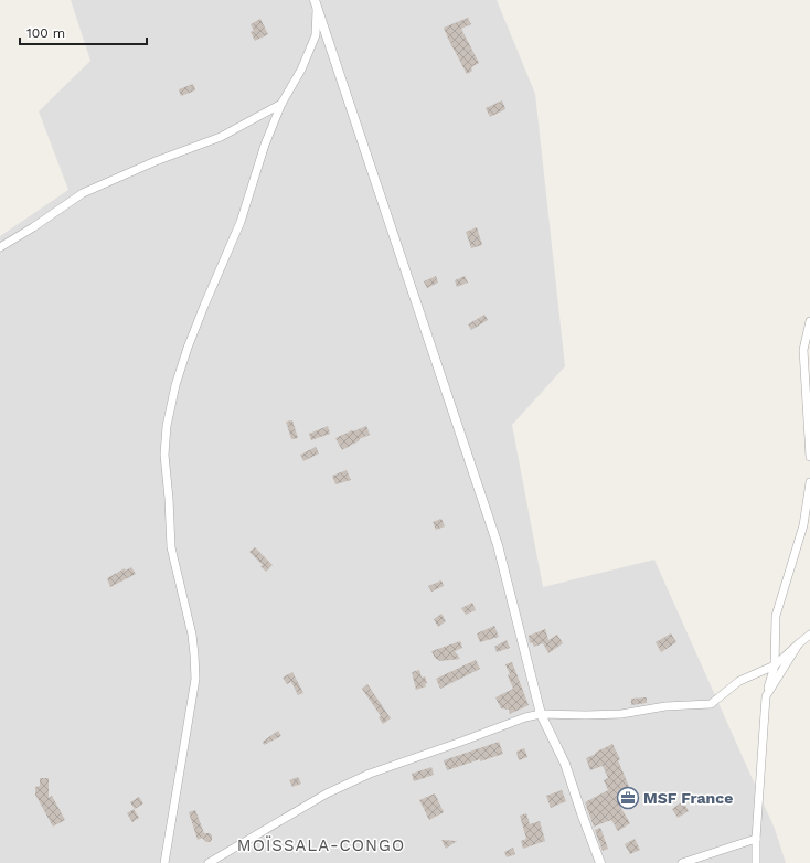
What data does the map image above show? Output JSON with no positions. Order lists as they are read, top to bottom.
{
  "districts": ["MOÏSSALA-CONGO"],
  "places": {
    "office": ["MSF France"]
  },
  "scale_bar": "100 m"
}
